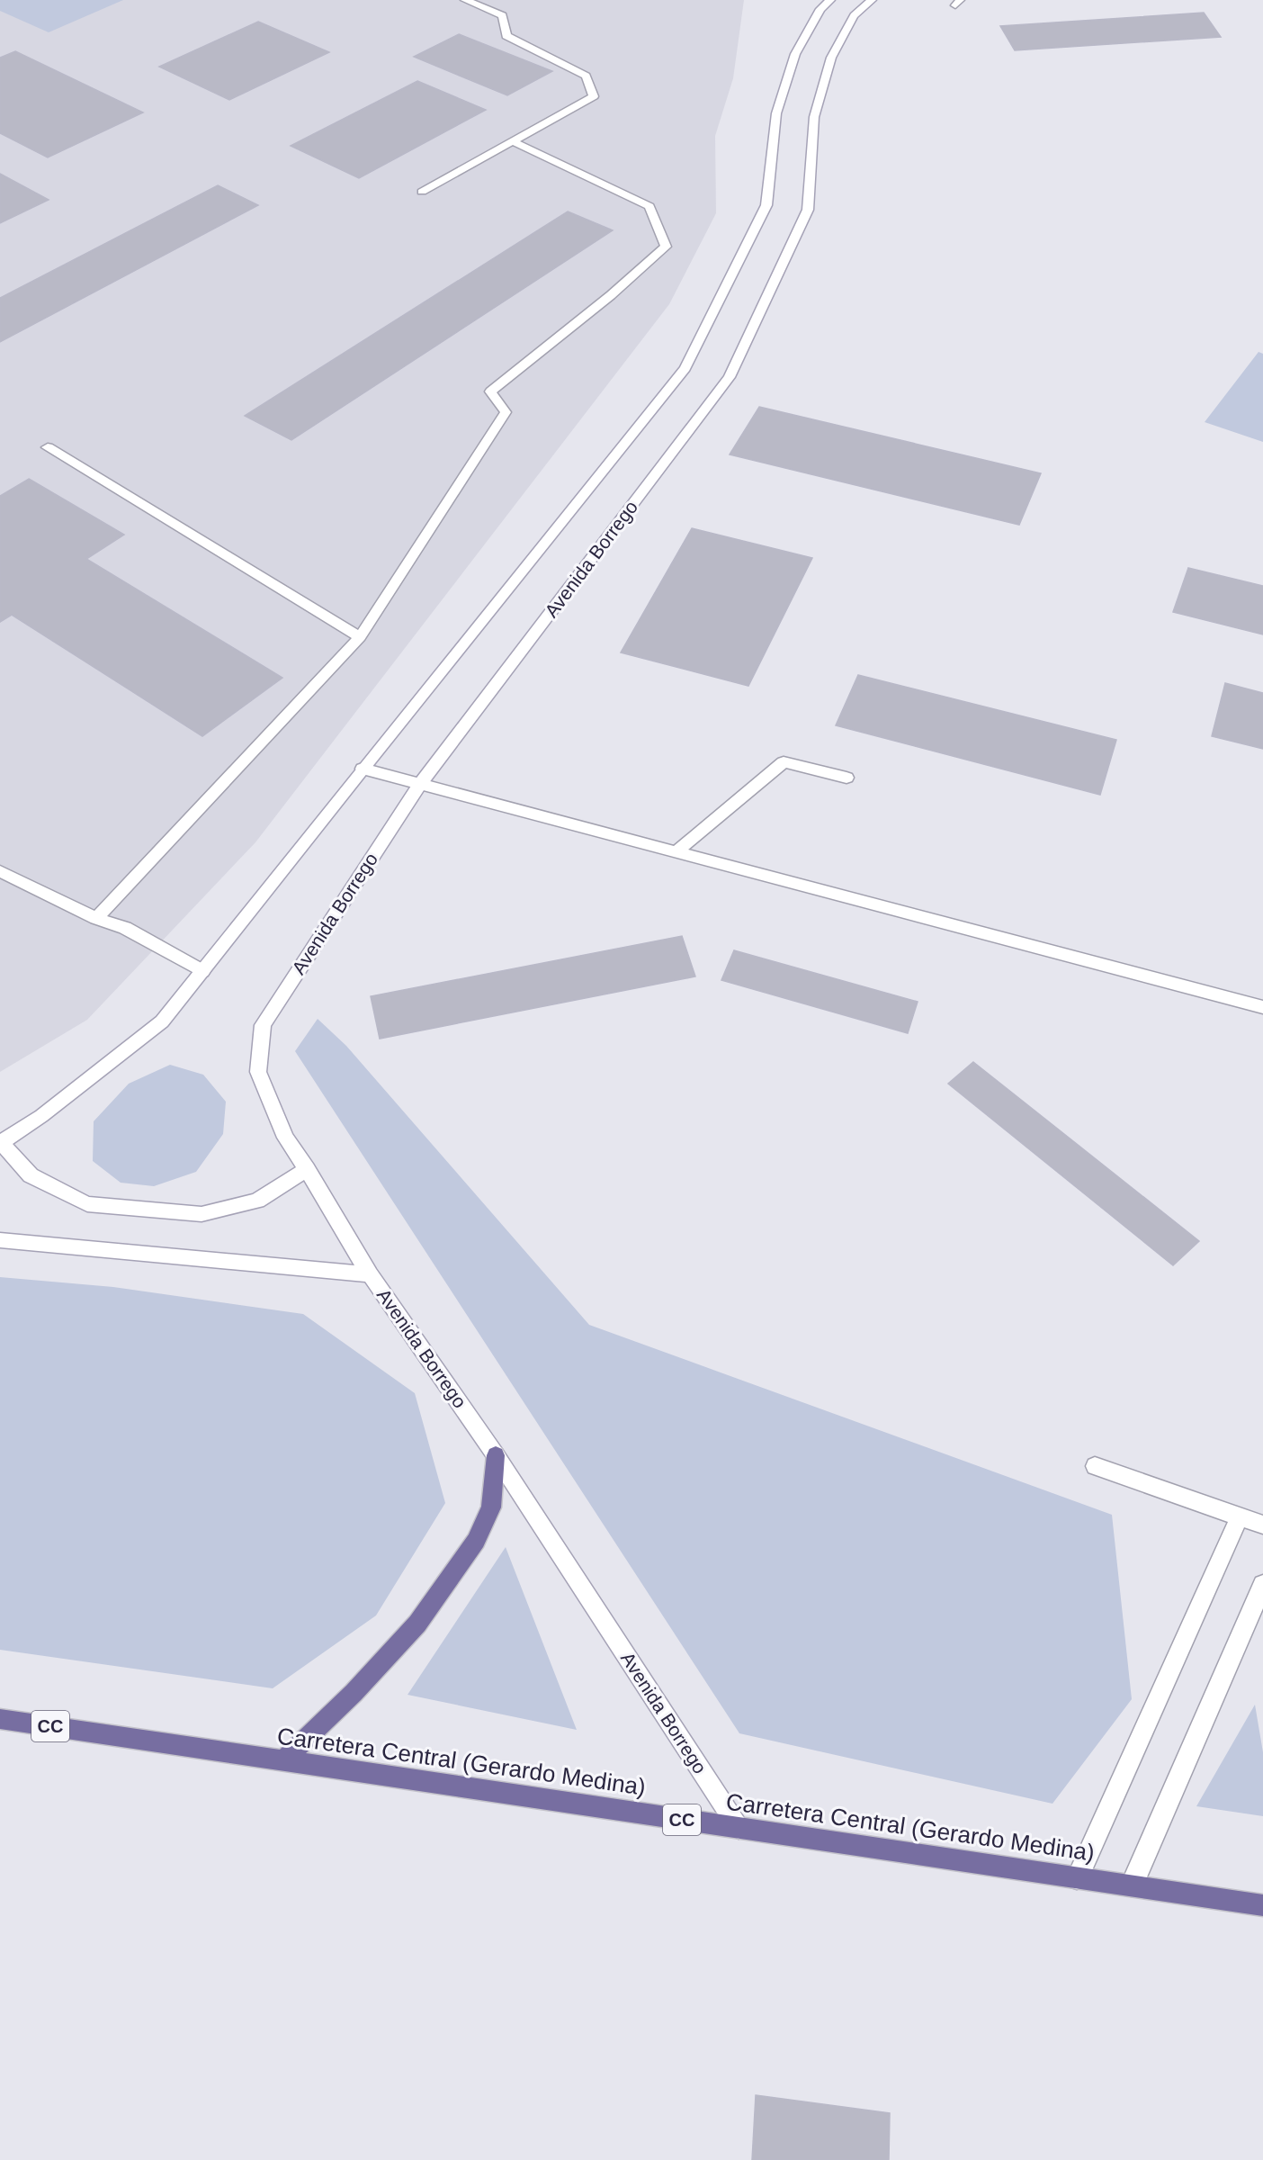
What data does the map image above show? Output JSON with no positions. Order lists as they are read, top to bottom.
{
  "streets": {
    "main road": ["Avenida Borrego", "CC", "Carretera Central (Gerardo Medina)"]
  },
  "crossings": [
    ["Avenida Borrego", "Carretera Central (Gerardo Medina)"]
  ]
}
